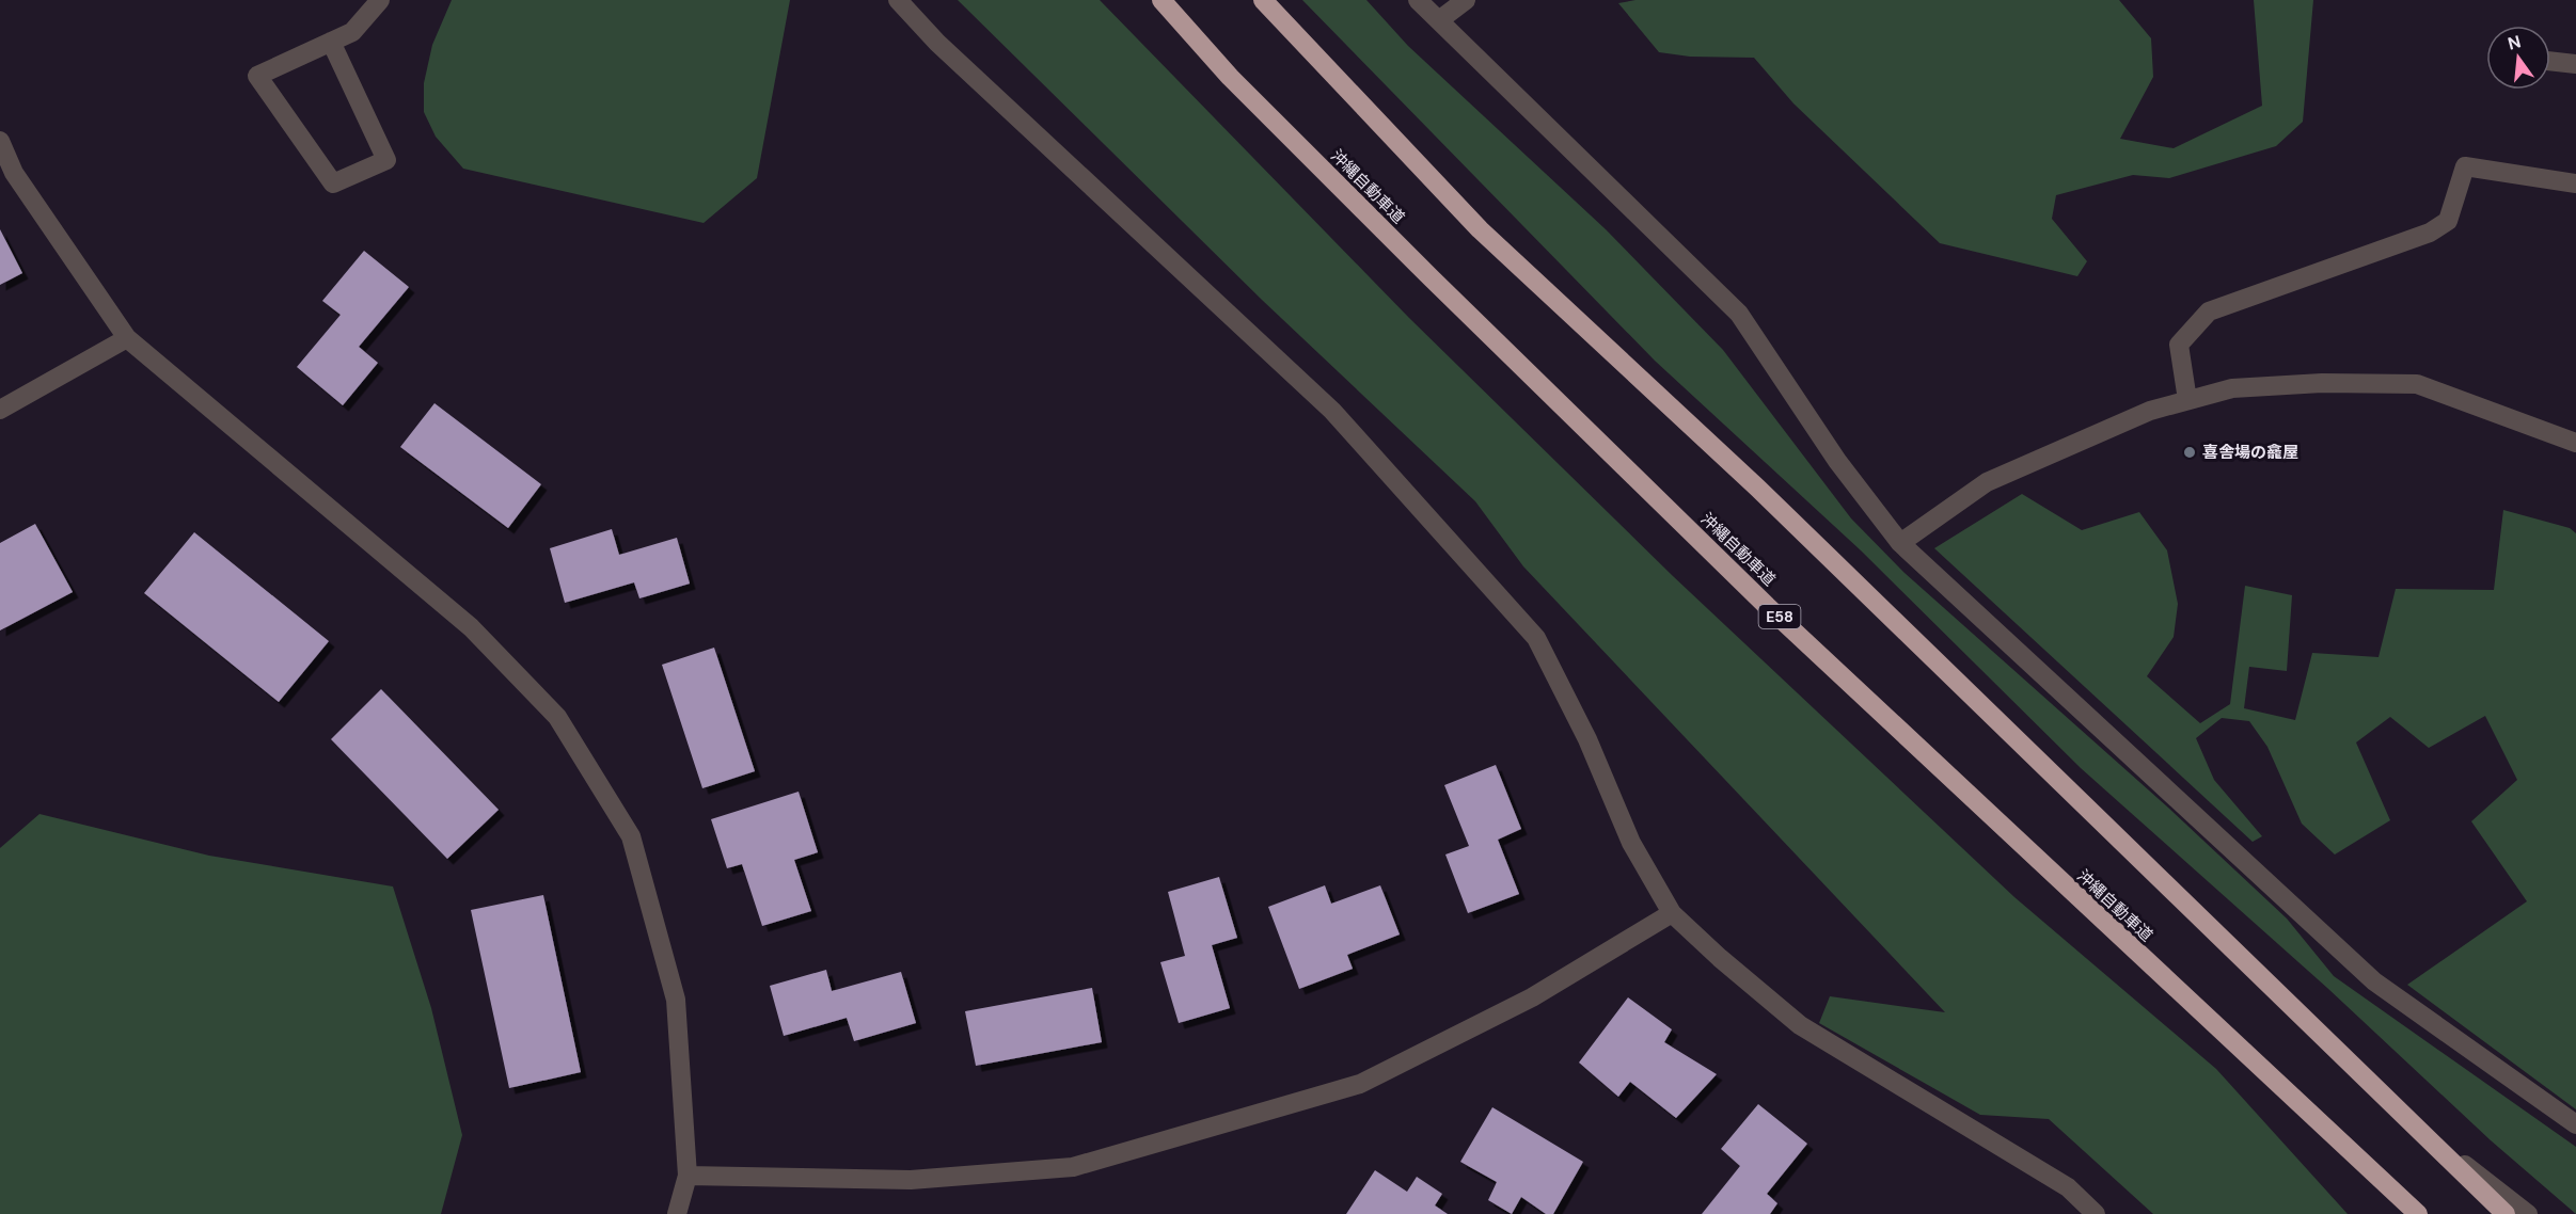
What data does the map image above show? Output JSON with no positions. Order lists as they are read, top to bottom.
{
  "streets": {
    "highway": ["沖縄自動車道", "E58"]
  },
  "places": ["喜舎場の龕屋"],
  "north": "top"
}
